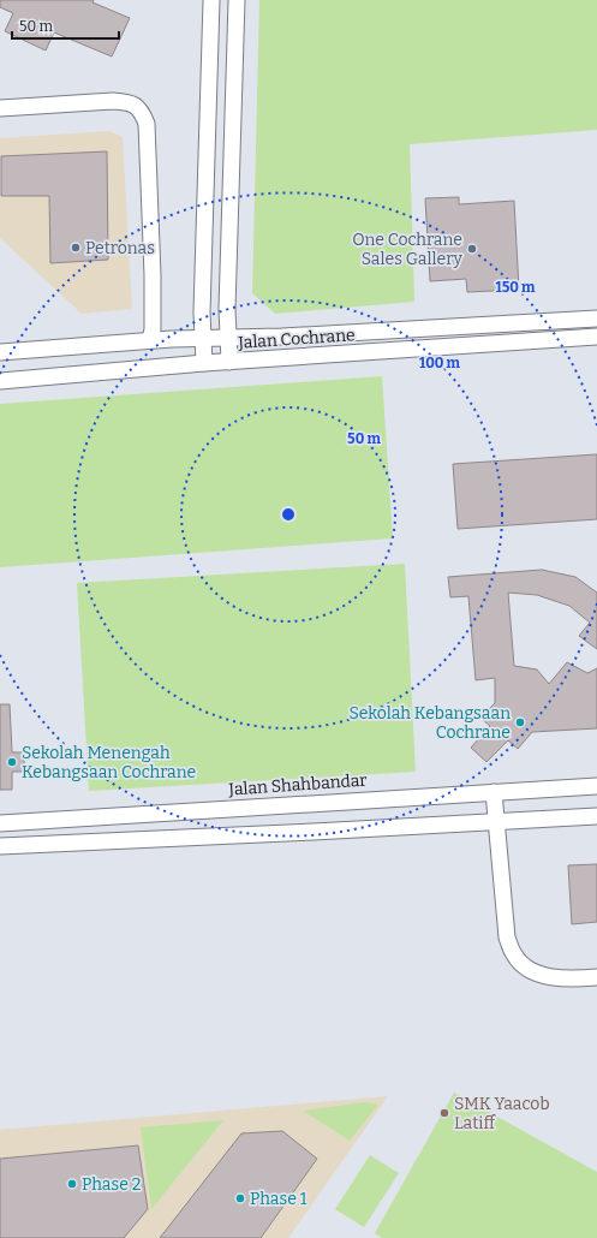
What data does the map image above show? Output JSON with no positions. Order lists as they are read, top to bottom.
{
  "streets": {
    "street": ["Jalan Cochrane", "Jalan Shahbandar"]
  },
  "places": [
    "Petronas",
    "One Cochrane Sales Gallery",
    "Sekolah Kebangsaan Cochrane",
    "Sekolah Menengah Kebangsaan Cochrane",
    "SMK Yaacob Latiff",
    "Phase 2",
    "Phase 1"
  ],
  "scale_bar": "50 m",
  "rings": ["150 m", "100 m", "50 m"]
}
